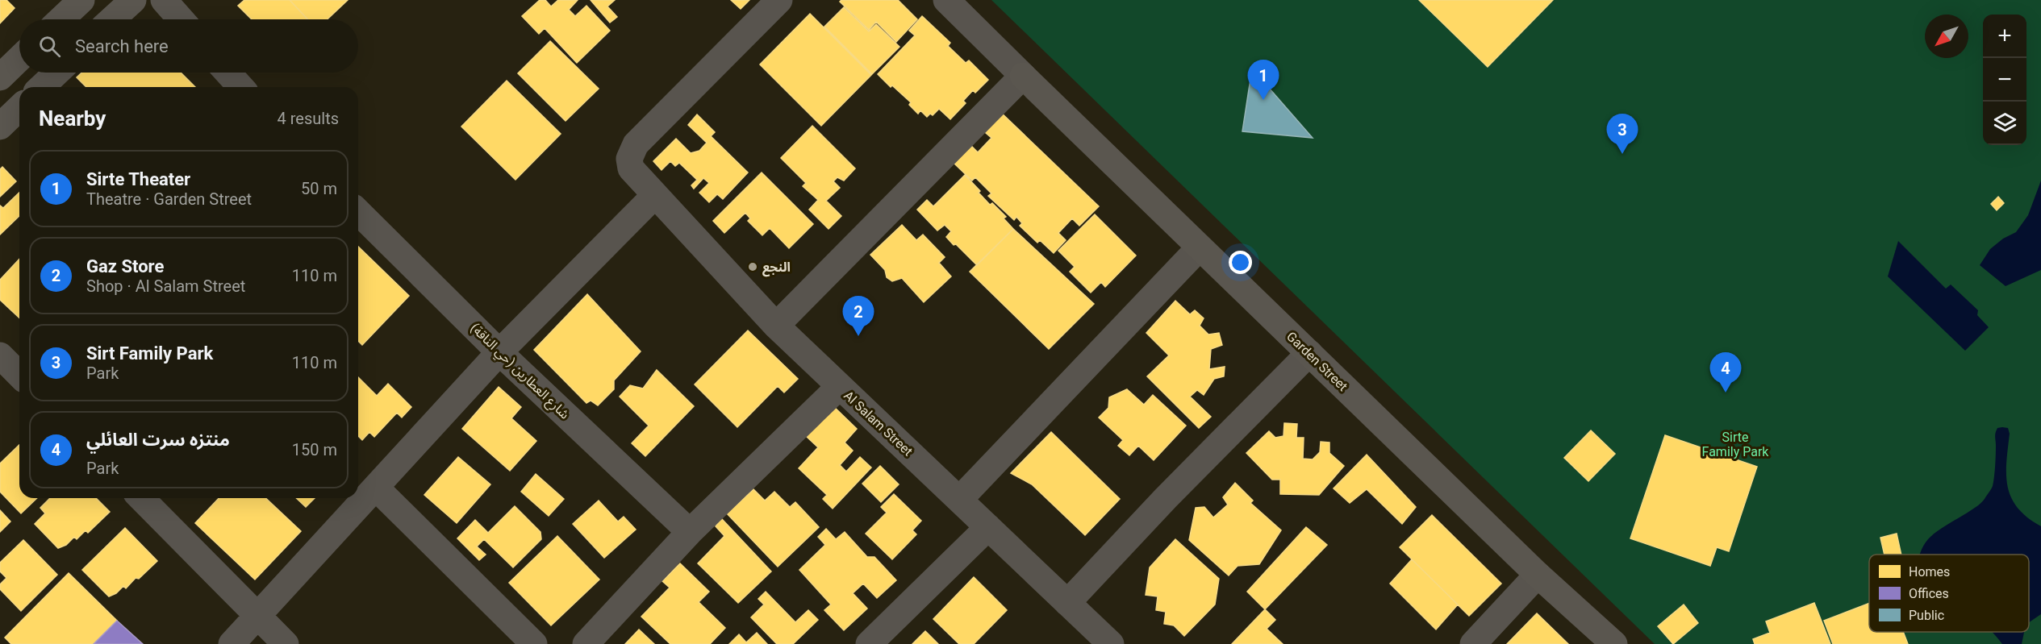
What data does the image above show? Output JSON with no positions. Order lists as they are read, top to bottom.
{
  "streets": {
    "street": ["Garden Street", "شارع العطارين (حي الناقة)", "Al Salam Street"]
  },
  "parks": ["Sirte Family Park"],
  "places": ["النجع"],
  "legend": ["Homes", "Offices", "Public"],
  "north": "bottom left",
  "page": {
    "map_buttons": ["+", "−"],
    "search": "Search here",
    "pins": [
      "1",
      "3",
      "2",
      "4"
    ],
    "heading": ["Nearby", "4 results"],
    "list": [
      {
        "mark": "1",
        "name": "Sirte Theater",
        "note": "Theatre · Garden Street",
        "value": "50 m"
      },
      {
        "mark": "2",
        "name": "Gaz Store",
        "note": "Shop · Al Salam Street",
        "value": "110 m"
      },
      {
        "mark": "3",
        "name": "Sirt Family Park",
        "note": "Park",
        "value": "110 m"
      },
      {
        "mark": "4",
        "name": "منتزه سرت العائلي",
        "note": "Park",
        "value": "150 m"
      }
    ]
  }
}
